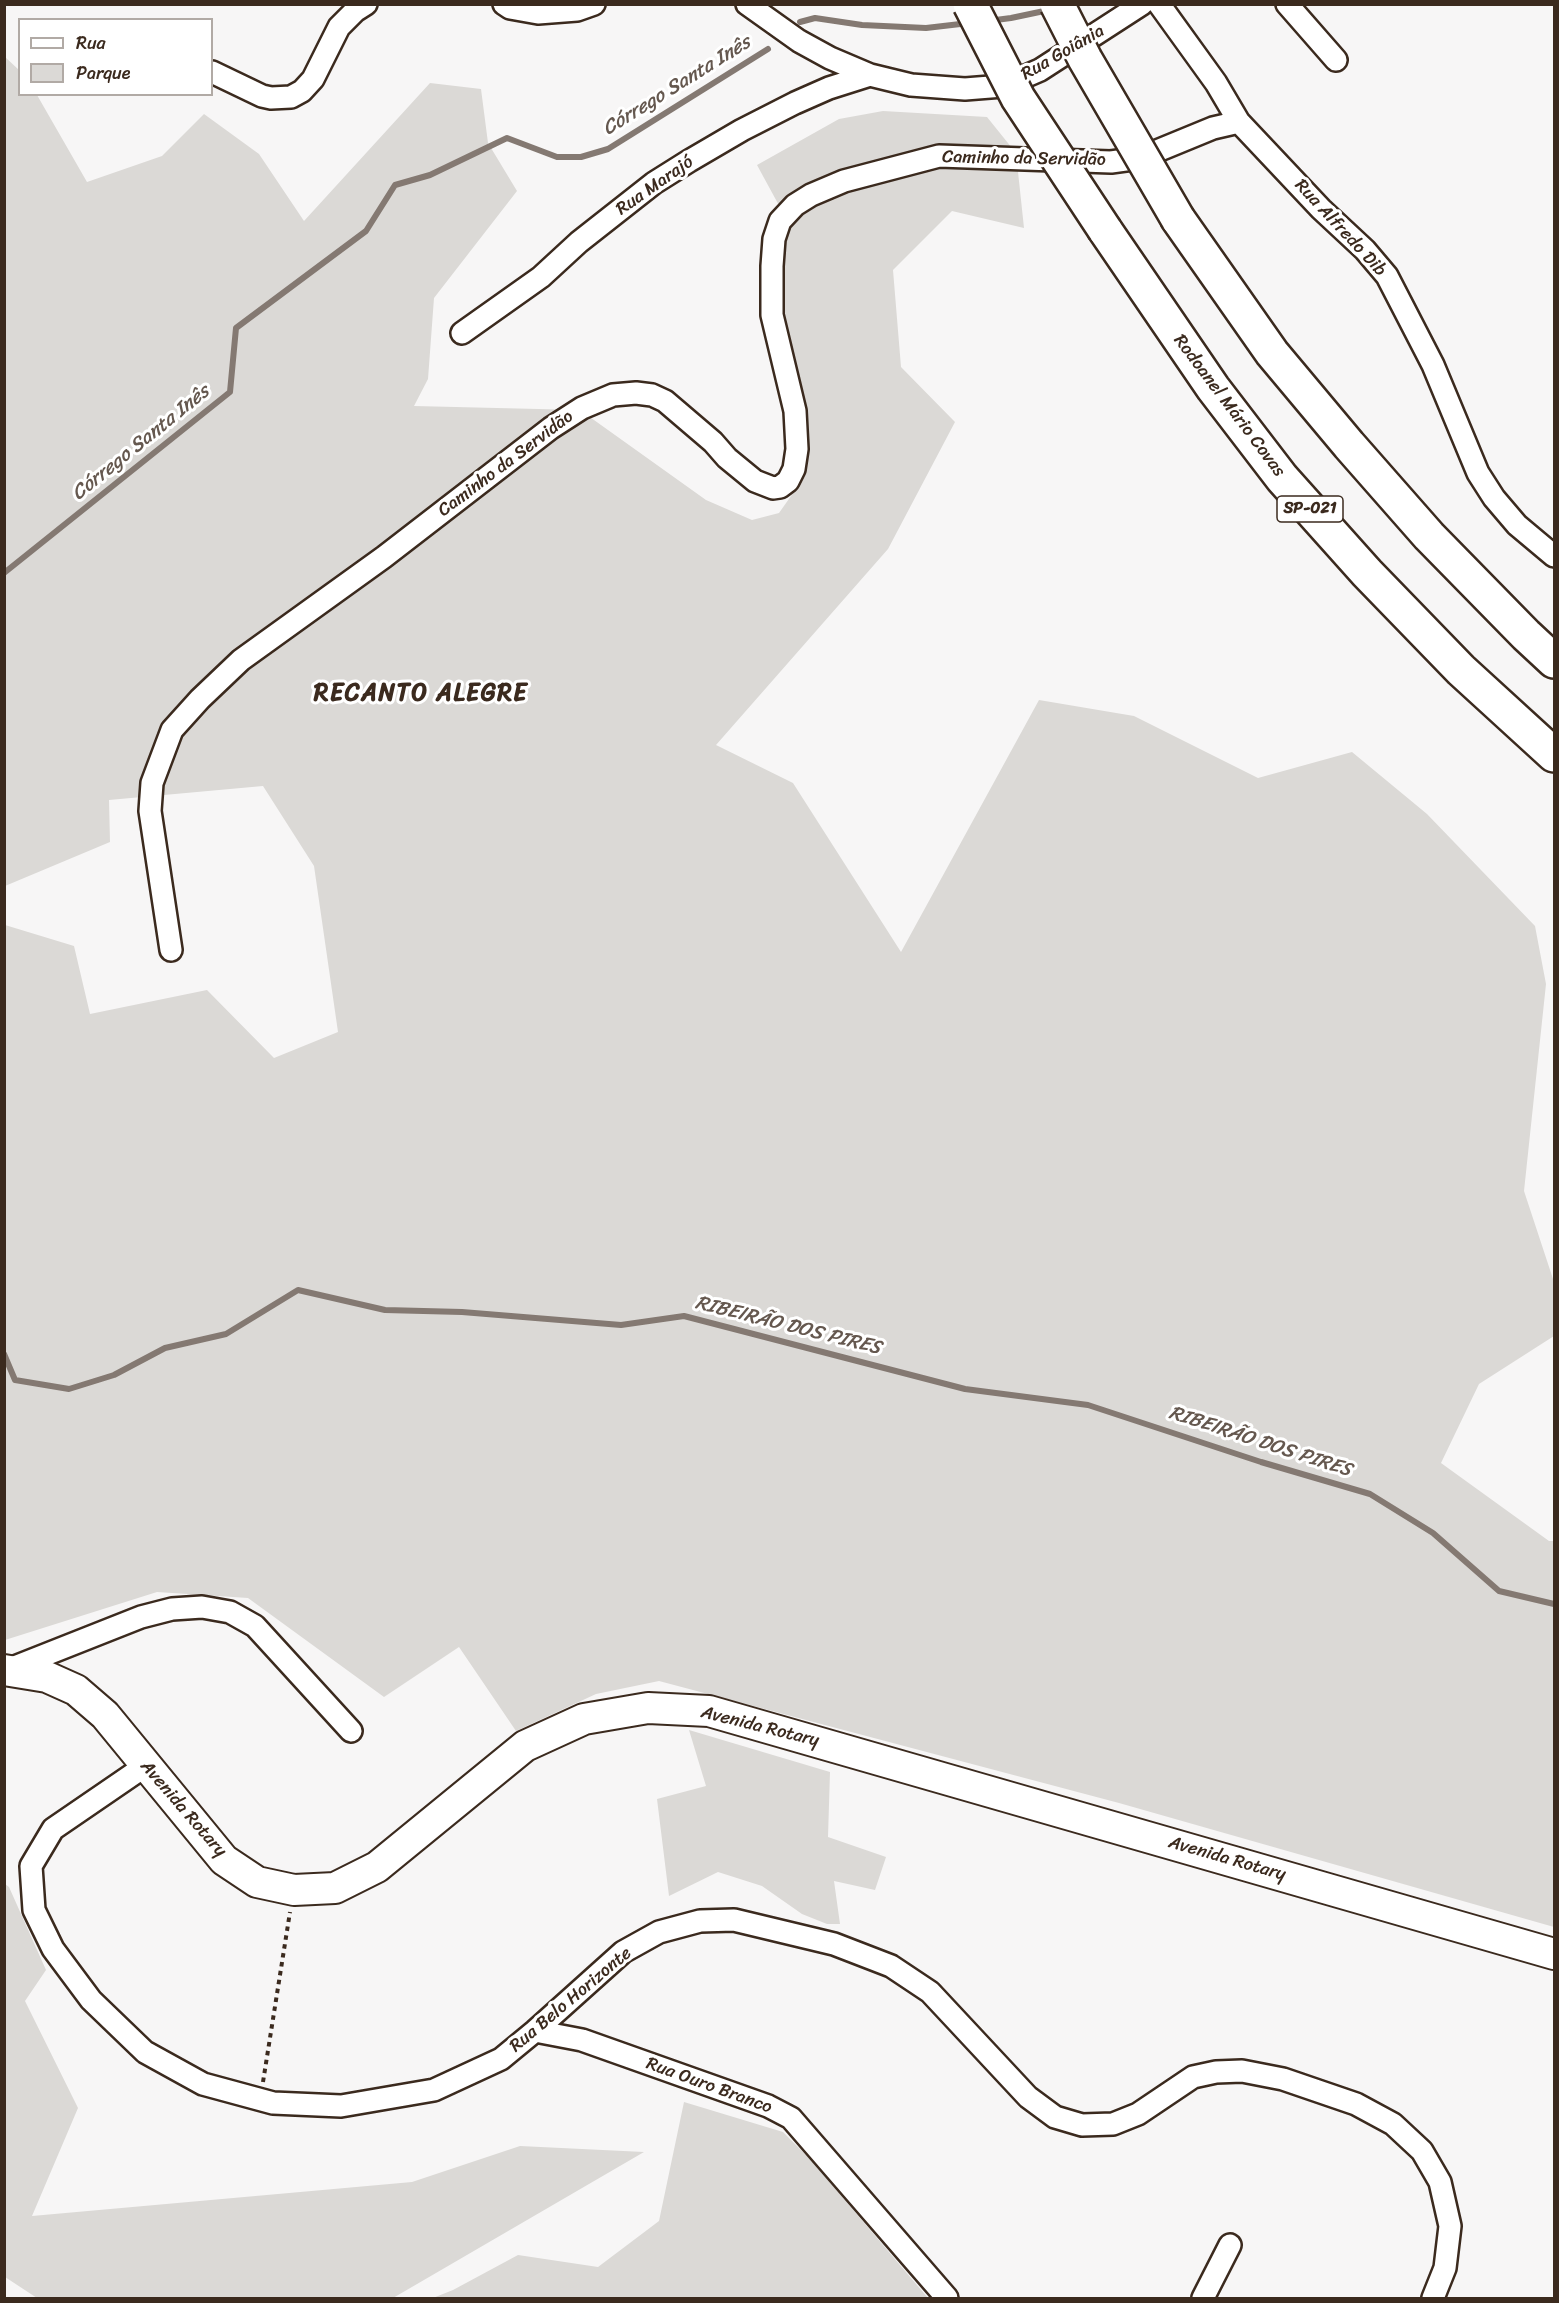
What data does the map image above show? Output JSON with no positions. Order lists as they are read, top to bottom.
{
  "streets": {
    "highway": ["Rodoanel Mário Covas", "SP-021"],
    "street": [
      "Rua Goiânia",
      "Caminho da Servidão",
      "Rua Marajó",
      "Rua Alfredo Dib",
      "Avenida Rotary",
      "Rua Belo Horizonte",
      "Rua Ouro Branco"
    ]
  },
  "crossings": [
    ["Rua Goiânia", "Rua Marajó"],
    ["Caminho da Servidão", "Rua Alfredo Dib"],
    ["Avenida Rotary", "Rua Belo Horizonte"],
    ["Rua Belo Horizonte", "Rua Ouro Branco"]
  ],
  "districts": ["RECANTO ALEGRE"],
  "water": ["Córrego Santa Inês", "RIBEIRÃO DOS PIRES"],
  "legend": ["Rua", "Parque"]
}
